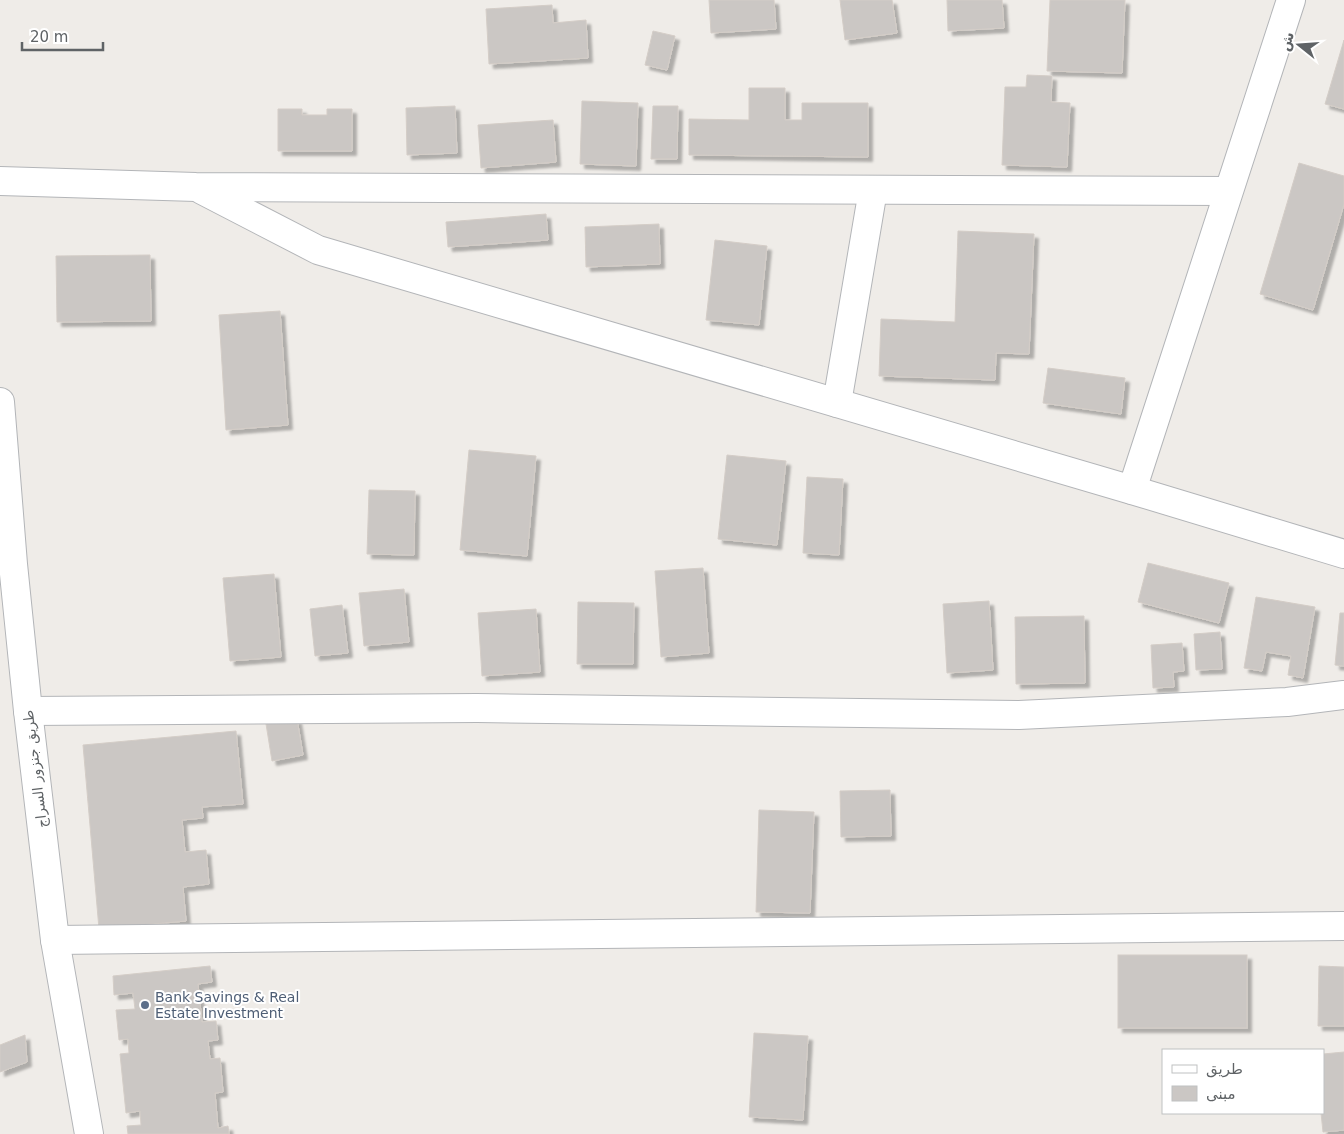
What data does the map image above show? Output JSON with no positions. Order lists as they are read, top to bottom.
{
  "streets": {
    "street": ["طريق جنزور السراج"]
  },
  "places": ["Bank Savings & Real Estate Investment"],
  "legend": ["طريق", "مبنى"],
  "scale_bar": "20 m",
  "north": "left"
}
